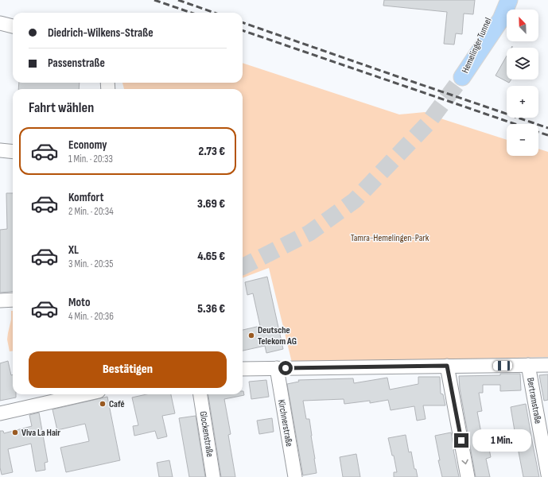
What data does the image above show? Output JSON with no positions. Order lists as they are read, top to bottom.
{
  "streets": {
    "main road": ["Hemelinger Tunnel"],
    "street": ["Bertramstraße", "Kirchnerstraße", "Glockenstraße"]
  },
  "parks": ["Tamra-Hemelingen-Park"],
  "places": ["Deutsche Telekom AG", "Café", "Viva La Hair"],
  "north": "top left",
  "page": {
    "map_buttons": ["+", "−"],
    "banner": ["Diedrich-Wilkens-Straße", "Passenstraße"],
    "heading": "Fahrt wählen",
    "list": [
      {
        "name": "Economy",
        "note": "1 Min. · 20:33",
        "value": "2.73 €"
      },
      {
        "name": "Komfort",
        "note": "2 Min. · 20:34",
        "value": "3.69 €"
      },
      {
        "name": "XL",
        "note": "3 Min. · 20:35",
        "value": "4.65 €"
      },
      {
        "name": "Moto",
        "note": "4 Min. · 20:36",
        "value": "5.36 €"
      }
    ],
    "buttons": "Bestätigen",
    "bubble": "1 Min."
  }
}
